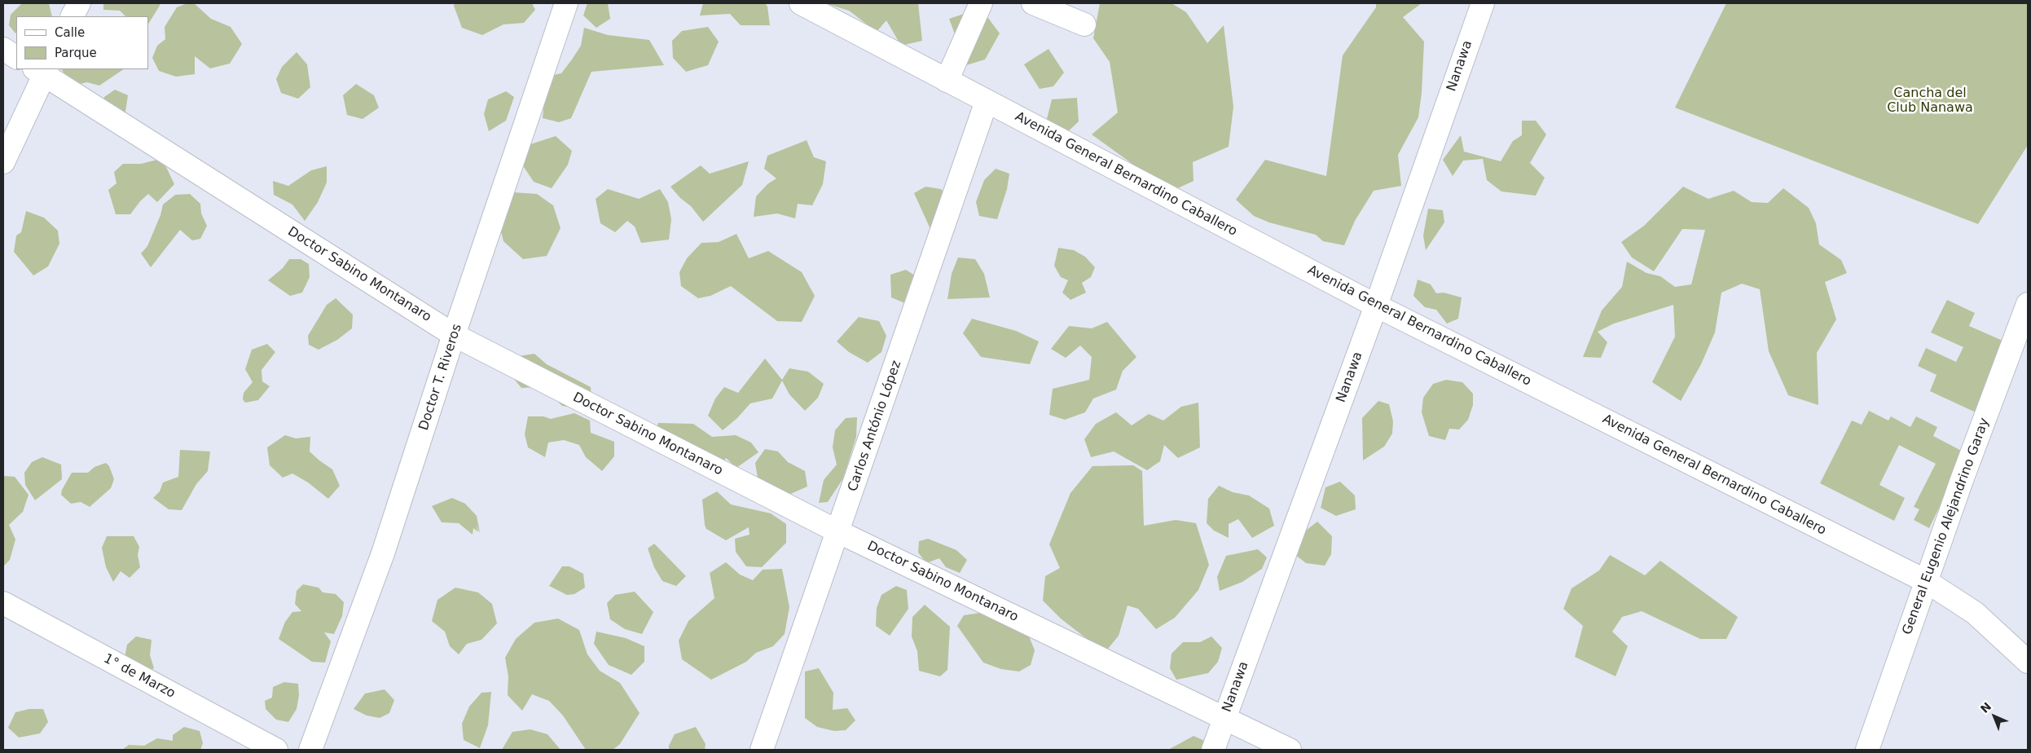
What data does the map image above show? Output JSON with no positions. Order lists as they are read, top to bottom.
{
  "streets": {
    "street": [
      "Nanawa",
      "Avenida General Bernardino Caballero",
      "Doctor Sabino Montanaro",
      "Doctor T. Riveros",
      "Carlos António López",
      "General Eugenio Alejandrino Garay",
      "1° de Marzo"
    ]
  },
  "crossings": [
    ["Nanawa", "Avenida General Bernardino Caballero"],
    ["Nanawa", "Doctor Sabino Montanaro"],
    ["Avenida General Bernardino Caballero", "Carlos António López"],
    ["Avenida General Bernardino Caballero", "General Eugenio Alejandrino Garay"],
    ["Doctor Sabino Montanaro", "Doctor T. Riveros"],
    ["Doctor Sabino Montanaro", "Carlos António López"]
  ],
  "parks": ["Cancha del Club Nanawa"],
  "legend": ["Calle", "Parque"],
  "north": "top left"
}
